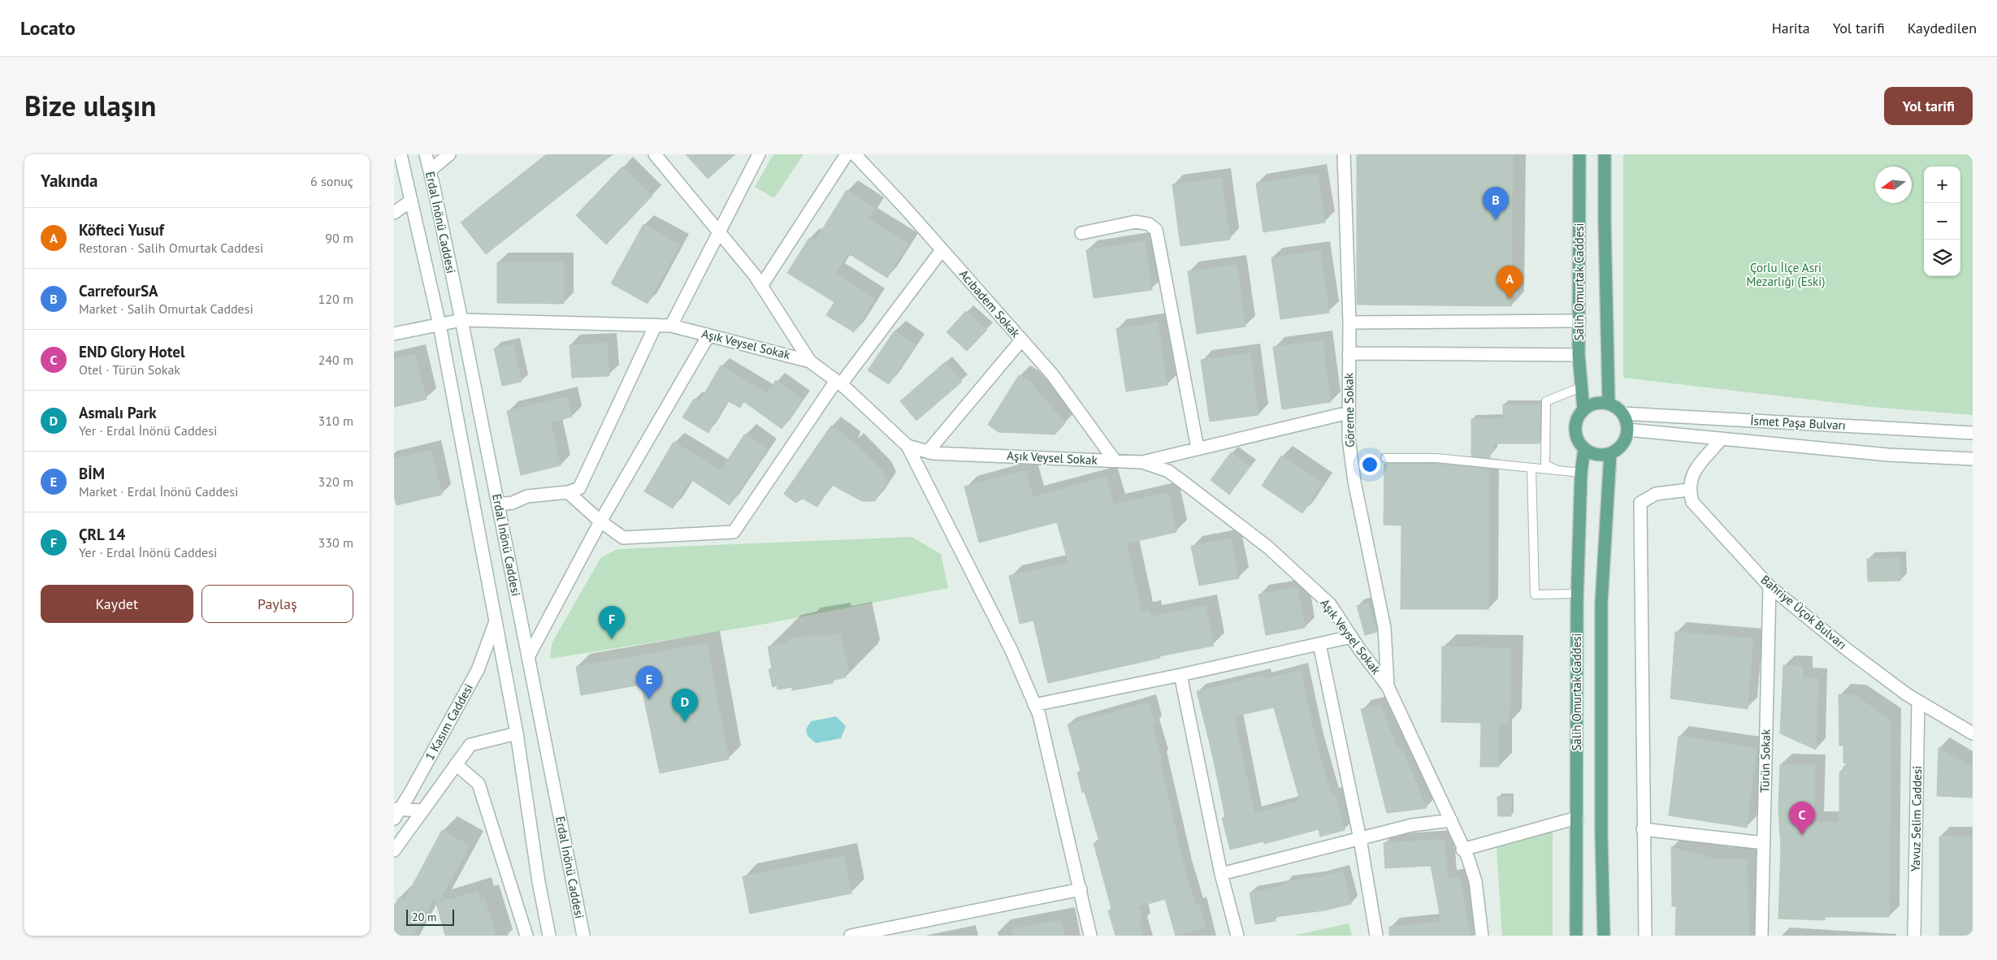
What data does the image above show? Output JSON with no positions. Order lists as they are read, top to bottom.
{
  "streets": {
    "main road": ["Salih Omurtak Caddesi"],
    "street": [
      "Erdal İnönü Caddesi",
      "Acıbadem Sokak",
      "Aşık Veysel Sokak",
      "Göreme Sokak",
      "İsmet Paşa Bulvarı",
      "Bahriye Üçok Bulvarı",
      "1 Kasım Caddesi",
      "Türün Sokak",
      "Yavuz Selim Caddesi"
    ]
  },
  "crossings": [
    ["Erdal İnönü Caddesi", "Aşık Veysel Sokak"],
    ["Erdal İnönü Caddesi", "1 Kasım Caddesi"],
    ["Salih Omurtak Caddesi", "İsmet Paşa Bulvarı"],
    ["Acıbadem Sokak", "Aşık Veysel Sokak"],
    ["Aşık Veysel Sokak", "Göreme Sokak"],
    ["Bahriye Üçok Bulvarı", "Türün Sokak"],
    ["Bahriye Üçok Bulvarı", "Yavuz Selim Caddesi"]
  ],
  "parks": ["Çorlu İlçe Asri Mezarlığı (Eski)"],
  "scale_bar": "20 m",
  "north": "left",
  "page": {
    "header": "Locato",
    "nav": ["Harita", "Yol tarifi", "Kaydedilen"],
    "title": "Bize ulaşın",
    "buttons": [
      "Yol tarifi",
      ["Kaydet", "Paylaş"]
    ],
    "heading": ["Yakında", "6 sonuç"],
    "map_buttons": ["+", "−"],
    "pins": [
      "B",
      "A",
      "F",
      "E",
      "D",
      "C"
    ],
    "list": [
      {
        "mark": "A",
        "name": "Köfteci Yusuf",
        "note": "Restoran · Salih Omurtak Caddesi",
        "value": "90 m"
      },
      {
        "mark": "B",
        "name": "CarrefourSA",
        "note": "Market · Salih Omurtak Caddesi",
        "value": "120 m"
      },
      {
        "mark": "C",
        "name": "END Glory Hotel",
        "note": "Otel · Türün Sokak",
        "value": "240 m"
      },
      {
        "mark": "D",
        "name": "Asmalı Park",
        "note": "Yer · Erdal İnönü Caddesi",
        "value": "310 m"
      },
      {
        "mark": "E",
        "name": "BİM",
        "note": "Market · Erdal İnönü Caddesi",
        "value": "320 m"
      },
      {
        "mark": "F",
        "name": "ÇRL 14",
        "note": "Yer · Erdal İnönü Caddesi",
        "value": "330 m"
      }
    ],
    "scale": "20 m"
  }
}
